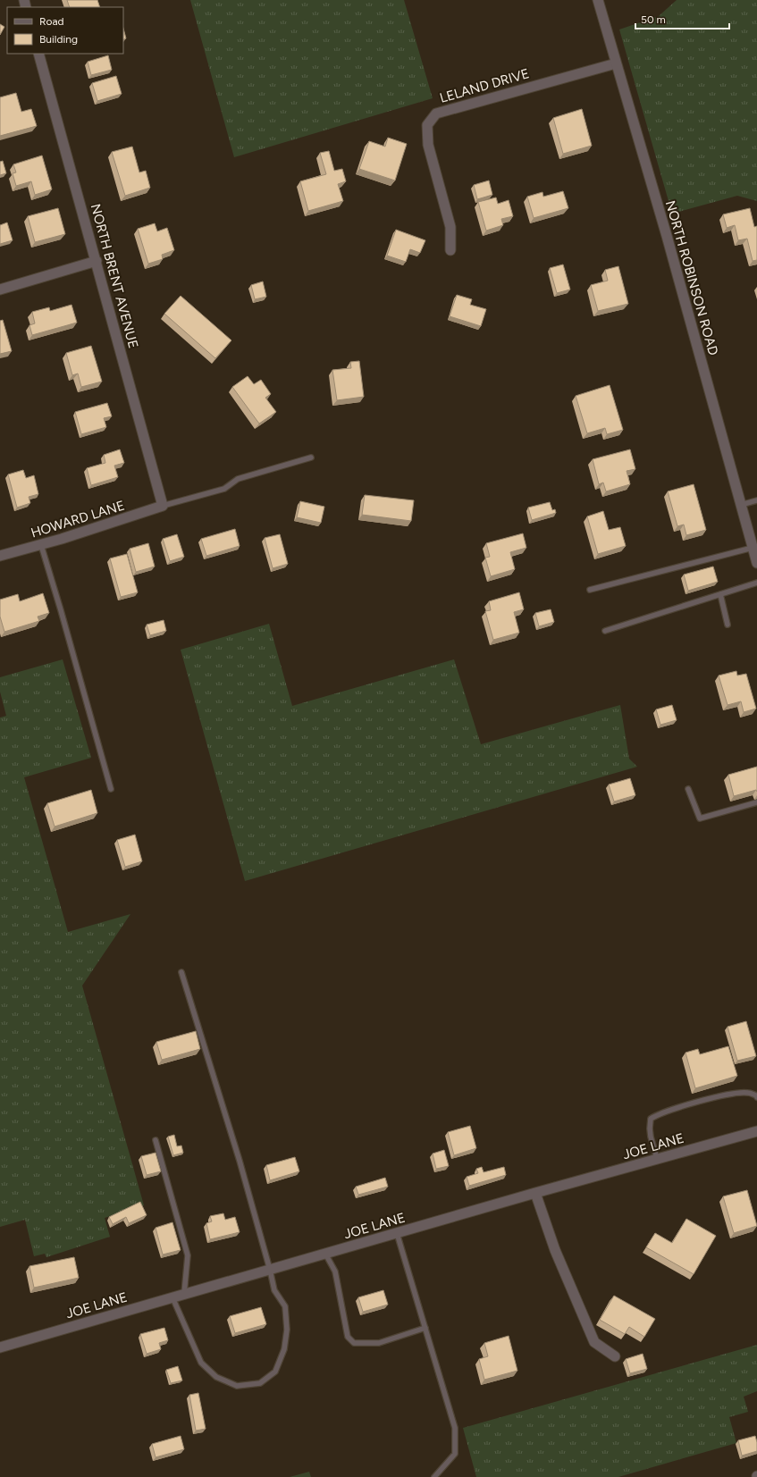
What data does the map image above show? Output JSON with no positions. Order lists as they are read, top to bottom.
{
  "streets": {
    "street": [
      "LELAND DRIVE",
      "NORTH BRENT AVENUE",
      "NORTH ROBINSON ROAD",
      "HOWARD LANE",
      "JOE LANE"
    ]
  },
  "crossings": [
    ["LELAND DRIVE", "NORTH ROBINSON ROAD"],
    ["NORTH BRENT AVENUE", "HOWARD LANE"]
  ],
  "legend": ["Road", "Building"],
  "scale_bar": "50 m"
}
